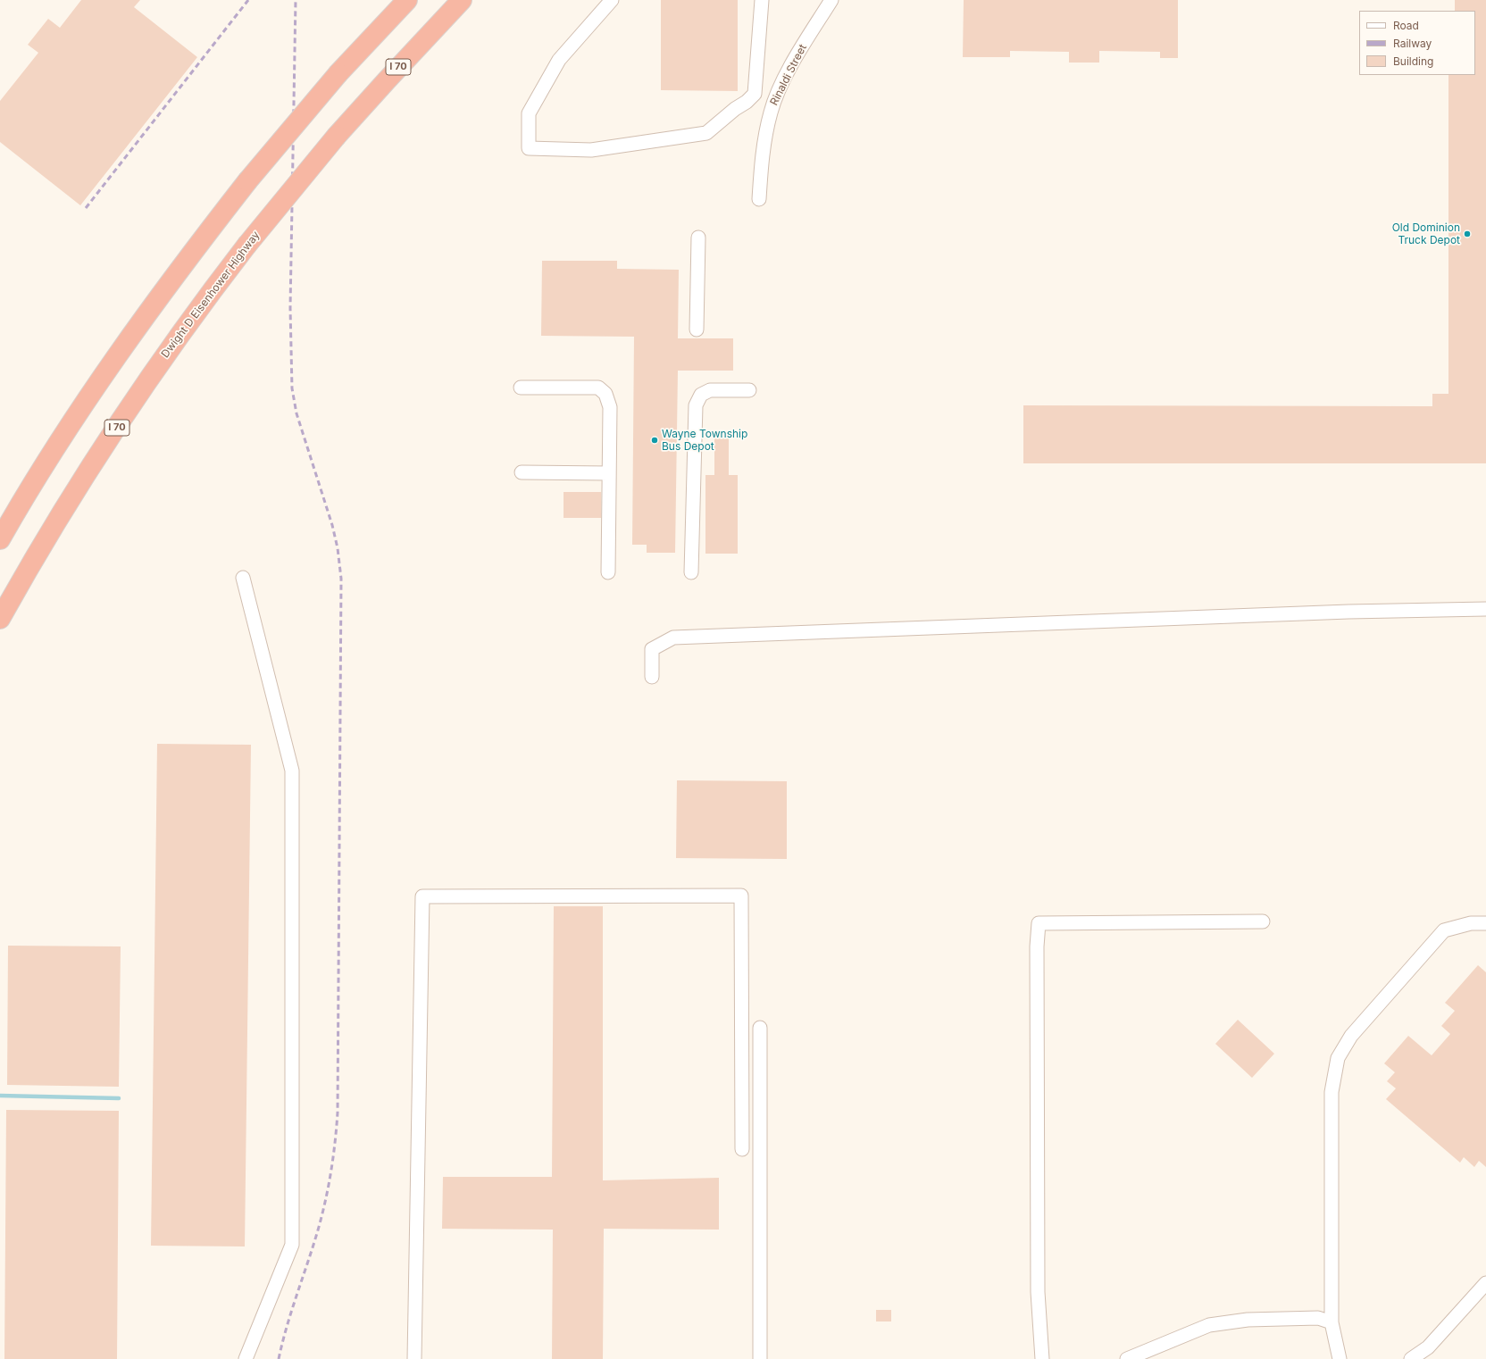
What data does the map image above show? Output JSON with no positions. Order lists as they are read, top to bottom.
{
  "streets": {
    "highway": ["I 70", "Dwight D Eisenhower Highway"],
    "street": ["Rinaldi Street"]
  },
  "places": ["Old Dominion Truck Depot", "Wayne Township Bus Depot"],
  "legend": ["Road", "Railway", "Building"]
}
